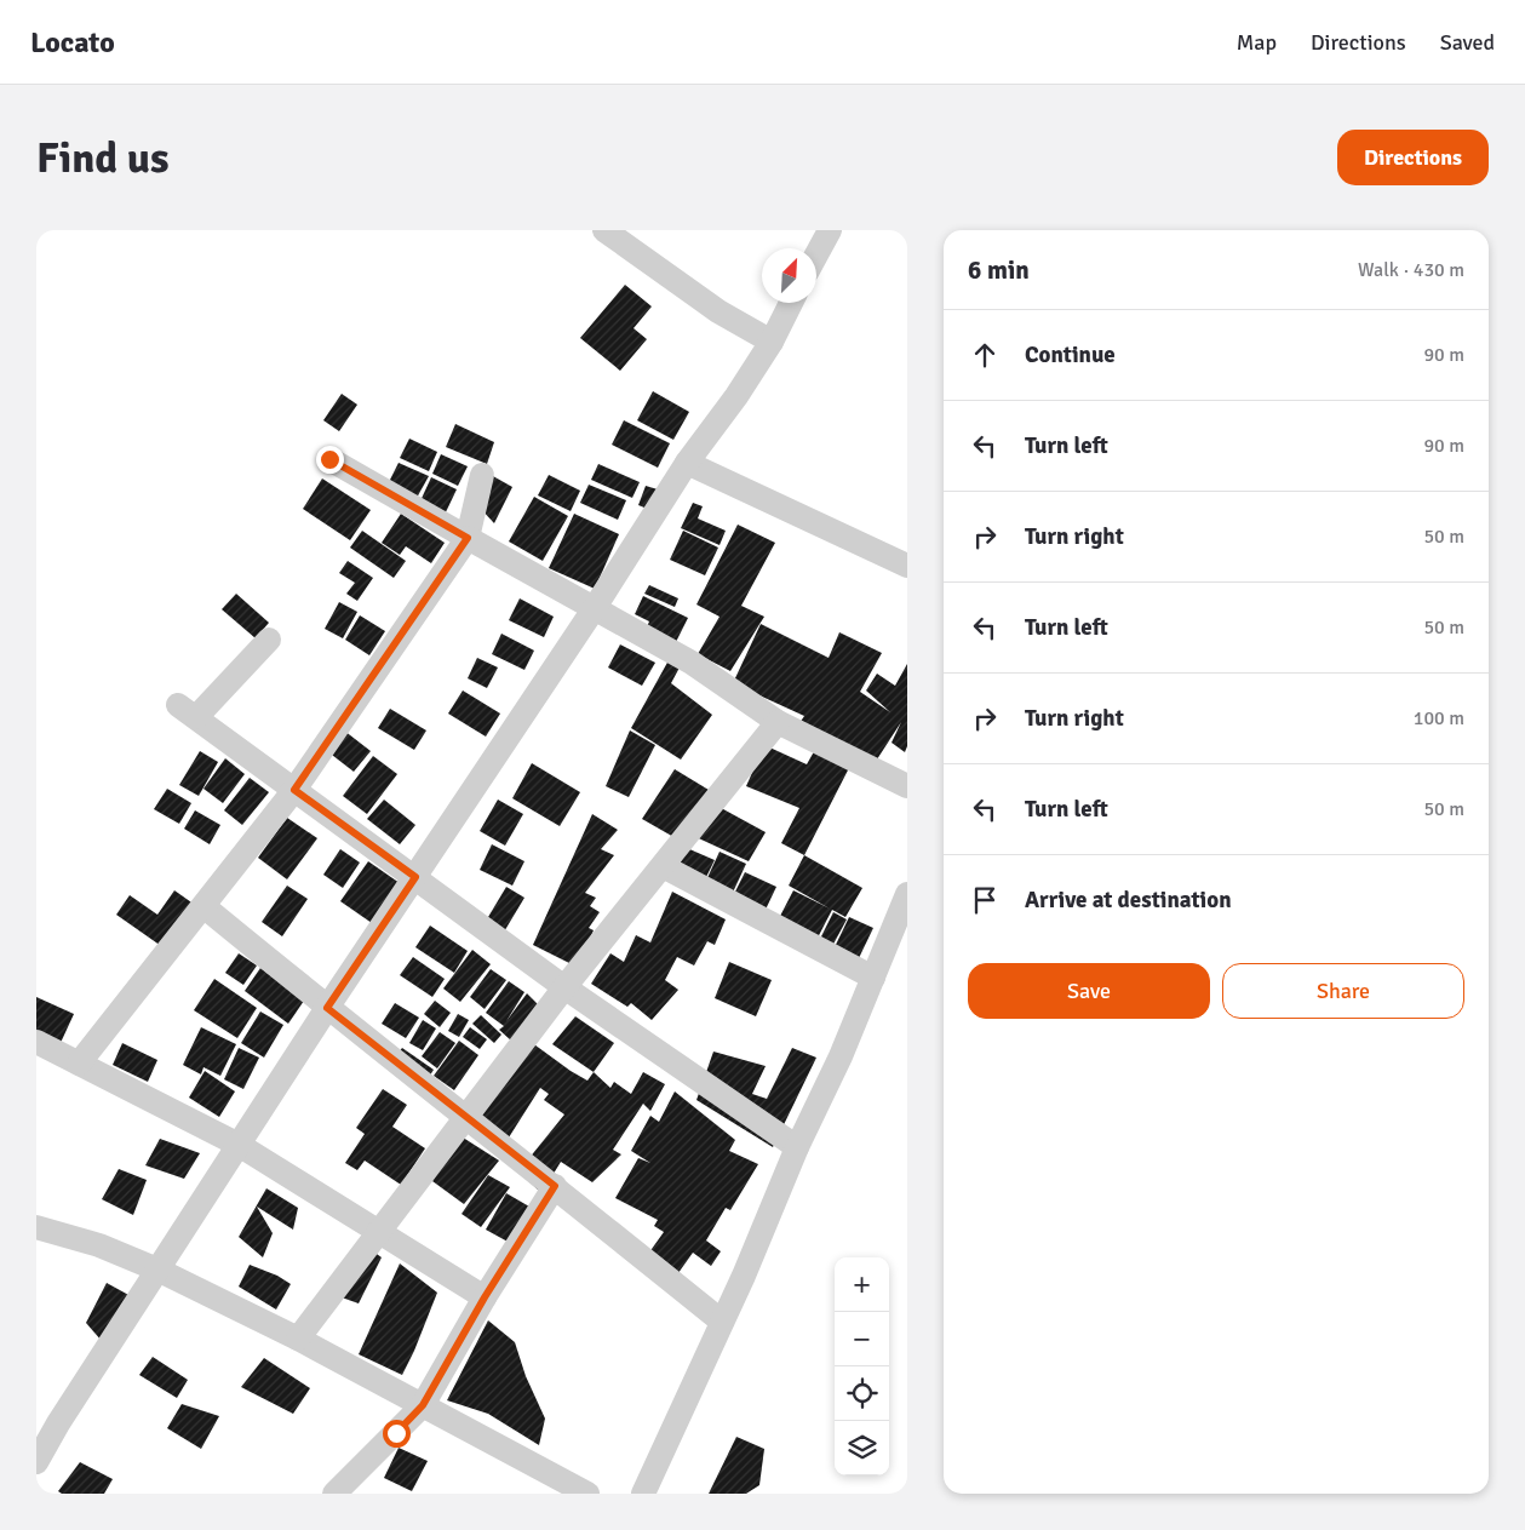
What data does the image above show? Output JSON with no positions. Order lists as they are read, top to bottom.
{
  "north": "top right",
  "page": {
    "header": "Locato",
    "nav": ["Map", "Directions", "Saved"],
    "buttons": [
      "Directions",
      ["Save", "Share"]
    ],
    "title": "Find us",
    "heading": ["6 min", "Walk · 430 m"],
    "list": [
      ["Continue", "90 m"],
      ["Turn left", "90 m"],
      ["Turn right", "50 m"],
      ["Turn left", "50 m"],
      ["Turn right", "100 m"],
      ["Turn left", "50 m"],
      "Arrive at destination"
    ],
    "map_buttons": ["+", "−"]
  }
}
